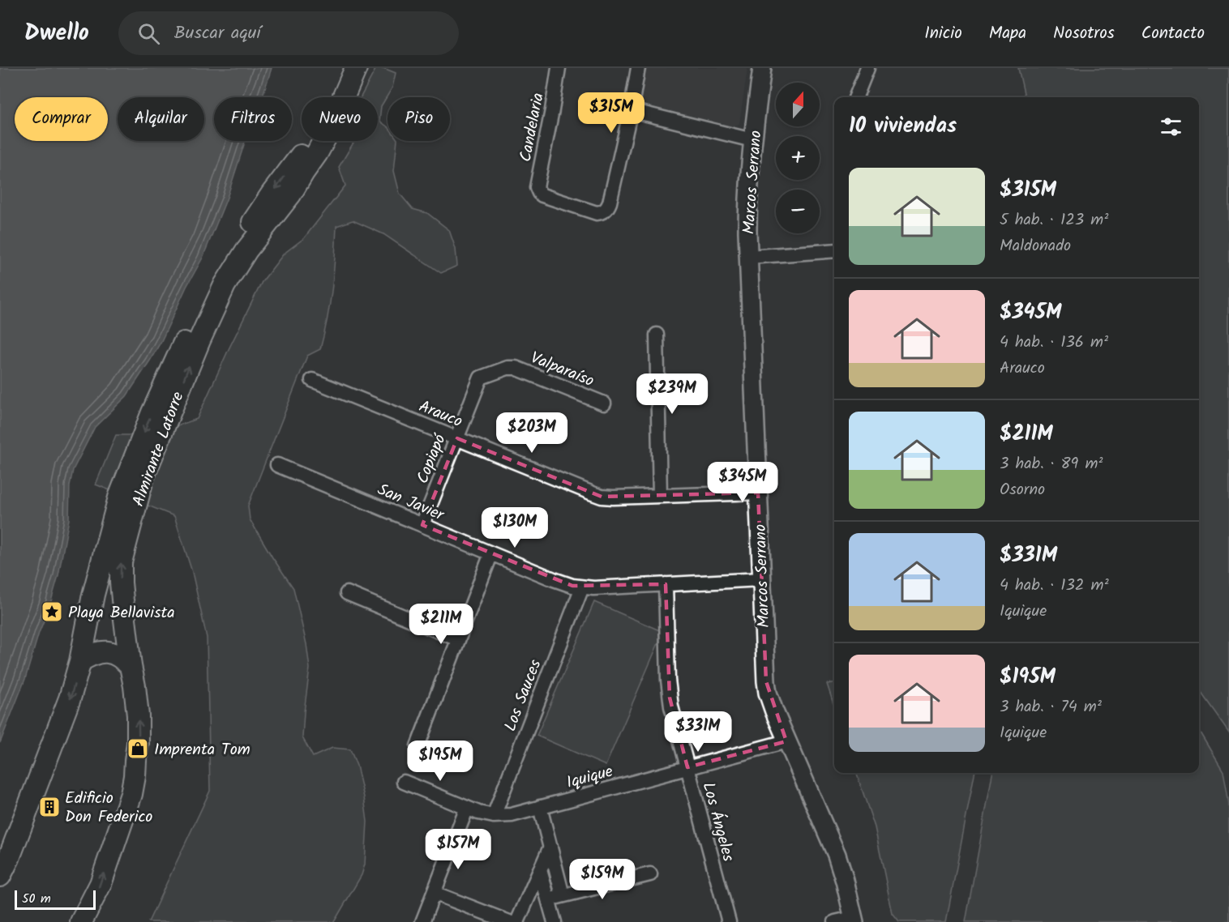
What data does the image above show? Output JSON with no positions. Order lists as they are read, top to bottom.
{
  "streets": {
    "main road": ["Almirante Latorre"],
    "street": [
      "Candelaria",
      "Marcos Serrano",
      "Valparaíso",
      "Arauco",
      "Copiapó",
      "San Javier",
      "Los Sauces",
      "Iquique",
      "Los Ángeles"
    ]
  },
  "crossings": [
    ["Marcos Serrano", "Arauco"],
    ["Marcos Serrano", "San Javier"],
    ["Marcos Serrano", "Iquique"],
    ["Valparaíso", "Copiapó"],
    ["Arauco", "Copiapó"],
    ["Copiapó", "San Javier"],
    ["San Javier", "Los Sauces"],
    ["San Javier", "Los Ángeles"],
    ["Los Sauces", "Iquique"],
    ["Iquique", "Los Ángeles"]
  ],
  "places": {
    "place": ["Playa Bellavista"],
    "shop": ["Imprenta Tom"],
    "building": ["Edificio Don Federico"]
  },
  "scale_bar": "50 m",
  "north": "top",
  "page": {
    "header": "Dwello",
    "search": "Buscar aquí",
    "nav": [
      "Inicio",
      "Mapa",
      "Nosotros",
      "Contacto"
    ],
    "map_buttons": ["+", "−"],
    "price": [
      "$315M",
      "$239M",
      "$203M",
      "$345M",
      "$130M",
      "$211M",
      "$331M",
      "$195M",
      "$157M",
      "$159M"
    ],
    "chip": [
      "Comprar",
      "Alquilar",
      "Filtros",
      "Nuevo",
      "Piso"
    ],
    "heading": "10 viviendas",
    "list": [
      {
        "name": "$315M",
        "note": "5 hab. · 123 m² · Maldonado"
      },
      {
        "name": "$345M",
        "note": "4 hab. · 136 m² · Arauco"
      },
      {
        "name": "$211M",
        "note": "3 hab. · 89 m² · Osorno"
      },
      {
        "name": "$331M",
        "note": "4 hab. · 132 m² · Iquique"
      },
      {
        "name": "$195M",
        "note": "3 hab. · 74 m² · Iquique"
      }
    ],
    "scale": "50 m"
  }
}
